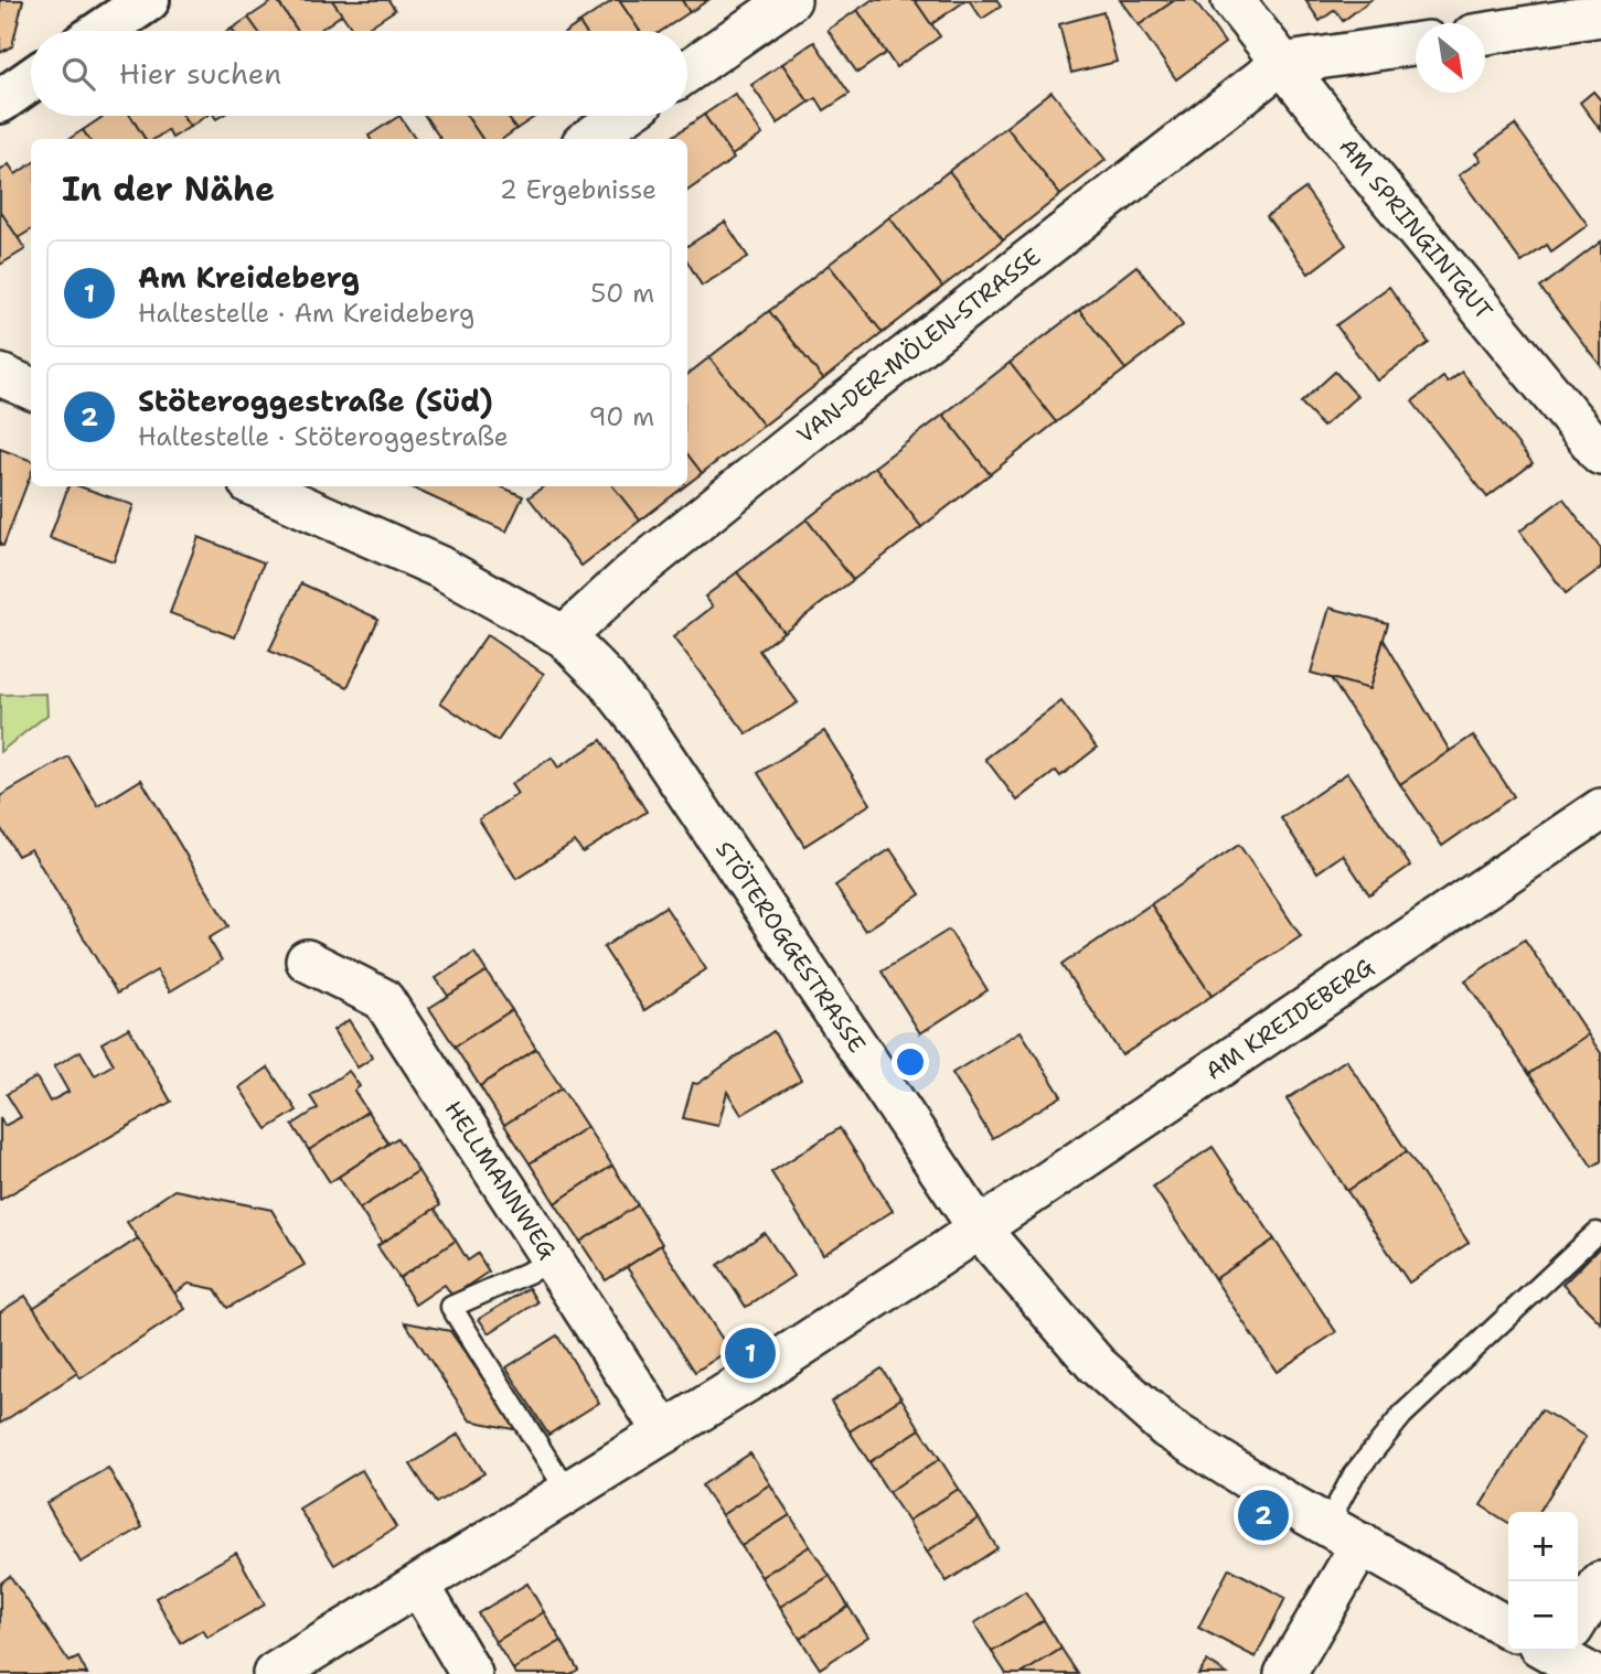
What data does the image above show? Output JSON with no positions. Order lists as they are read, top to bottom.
{
  "streets": {
    "street": [
      "AM SPRINGINTGUT",
      "VAN-DER-MÖLEN-STRASSE",
      "STÖTEROGGESTRASSE",
      "AM KREIDEBERG",
      "HELLMANNWEG"
    ]
  },
  "crossings": [
    ["AM SPRINGINTGUT", "VAN-DER-MÖLEN-STRASSE"],
    ["VAN-DER-MÖLEN-STRASSE", "STÖTEROGGESTRASSE"],
    ["STÖTEROGGESTRASSE", "AM KREIDEBERG"],
    ["AM KREIDEBERG", "HELLMANNWEG"]
  ],
  "north": "bottom right",
  "page": {
    "search": "Hier suchen",
    "heading": ["In der Nähe", "2 Ergebnisse"],
    "list": [
      {
        "mark": "1",
        "name": "Am Kreideberg",
        "note": "Haltestelle · Am Kreideberg",
        "value": "50 m"
      },
      {
        "mark": "2",
        "name": "Stöteroggestraße (Süd)",
        "note": "Haltestelle · Stöteroggestraße",
        "value": "90 m"
      }
    ],
    "pins": ["1", "2"],
    "map_buttons": ["+", "−"]
  }
}
